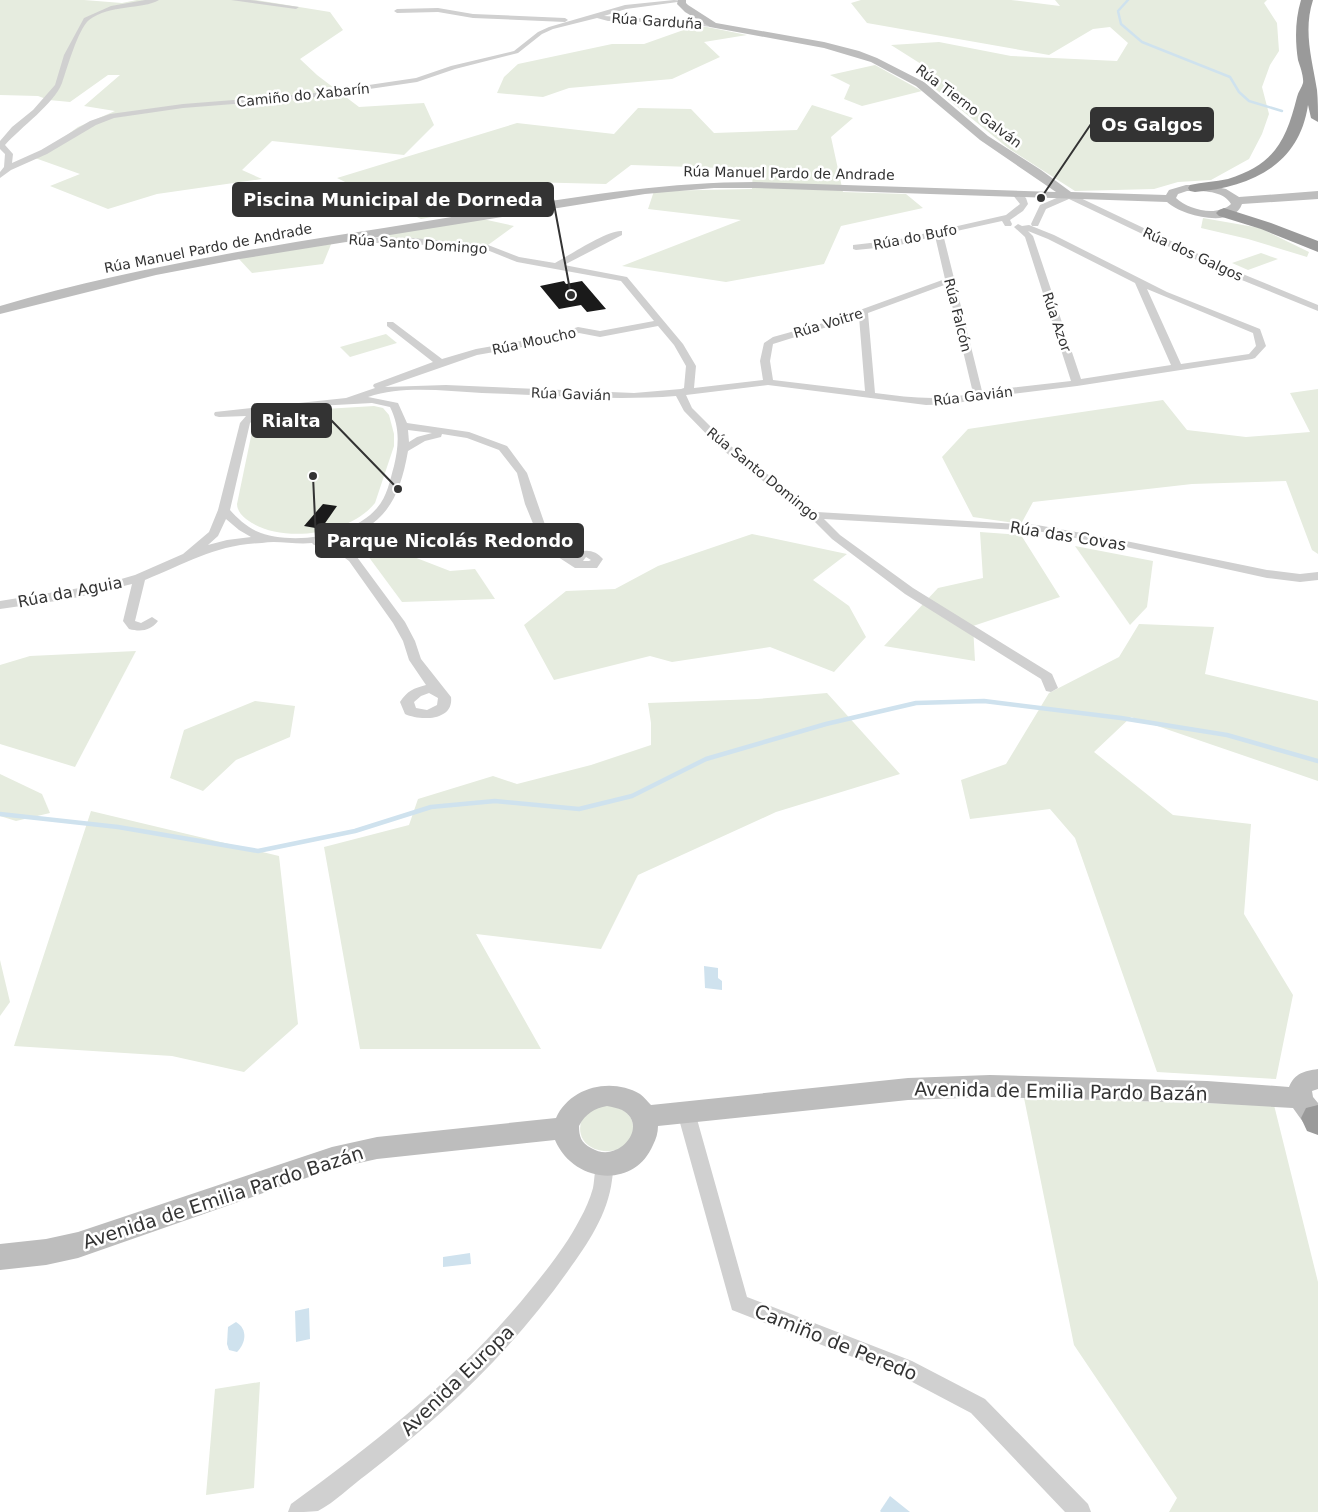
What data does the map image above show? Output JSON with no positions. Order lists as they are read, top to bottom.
{
  "streets": {
    "street": [
      "Rúa Garduña",
      "Camiño do Xabarín",
      "Rúa Tierno Galván",
      "Rúa Manuel Pardo de Andrade",
      "Rúa do Bufo",
      "Rúa Santo Domingo",
      "Rúa dos Galgos",
      "Rúa Falcón",
      "Rúa Azor",
      "Rúa Voitre",
      "Rúa Moucho",
      "Rúa Gavián",
      "Rúa das Covas",
      "Rúa da Aguia",
      "Avenida de Emilia Pardo Bazán",
      "Camiño de Peredo",
      "Avenida Europa"
    ]
  },
  "crossings": [
    ["Rúa Garduña", "Camiño do Xabarín"],
    ["Rúa Garduña", "Rúa Tierno Galván"],
    ["Rúa Tierno Galván", "Rúa Manuel Pardo de Andrade"],
    ["Rúa Tierno Galván", "Rúa dos Galgos"],
    ["Rúa Manuel Pardo de Andrade", "Rúa Santo Domingo"],
    ["Rúa Manuel Pardo de Andrade", "Rúa dos Galgos"],
    ["Rúa do Bufo", "Rúa Falcón"],
    ["Rúa do Bufo", "Rúa Azor"],
    ["Rúa do Bufo", "Rúa Gavián"],
    ["Rúa Santo Domingo", "Rúa Moucho"],
    ["Rúa Santo Domingo", "Rúa Gavián"],
    ["Rúa Santo Domingo", "Rúa das Covas"],
    ["Rúa Falcón", "Rúa Voitre"],
    ["Rúa Falcón", "Rúa Gavián"],
    ["Rúa Azor", "Rúa Gavián"],
    ["Rúa Voitre", "Rúa Gavián"],
    ["Rúa Moucho", "Rúa da Aguia"],
    ["Avenida de Emilia Pardo Bazán", "Camiño de Peredo"],
    ["Avenida de Emilia Pardo Bazán", "Avenida Europa"]
  ],
  "places": [
    "Os Galgos",
    "Piscina Municipal de Dorneda",
    "Parque Nicolás Redondo",
    "Rialta"
  ]
}
